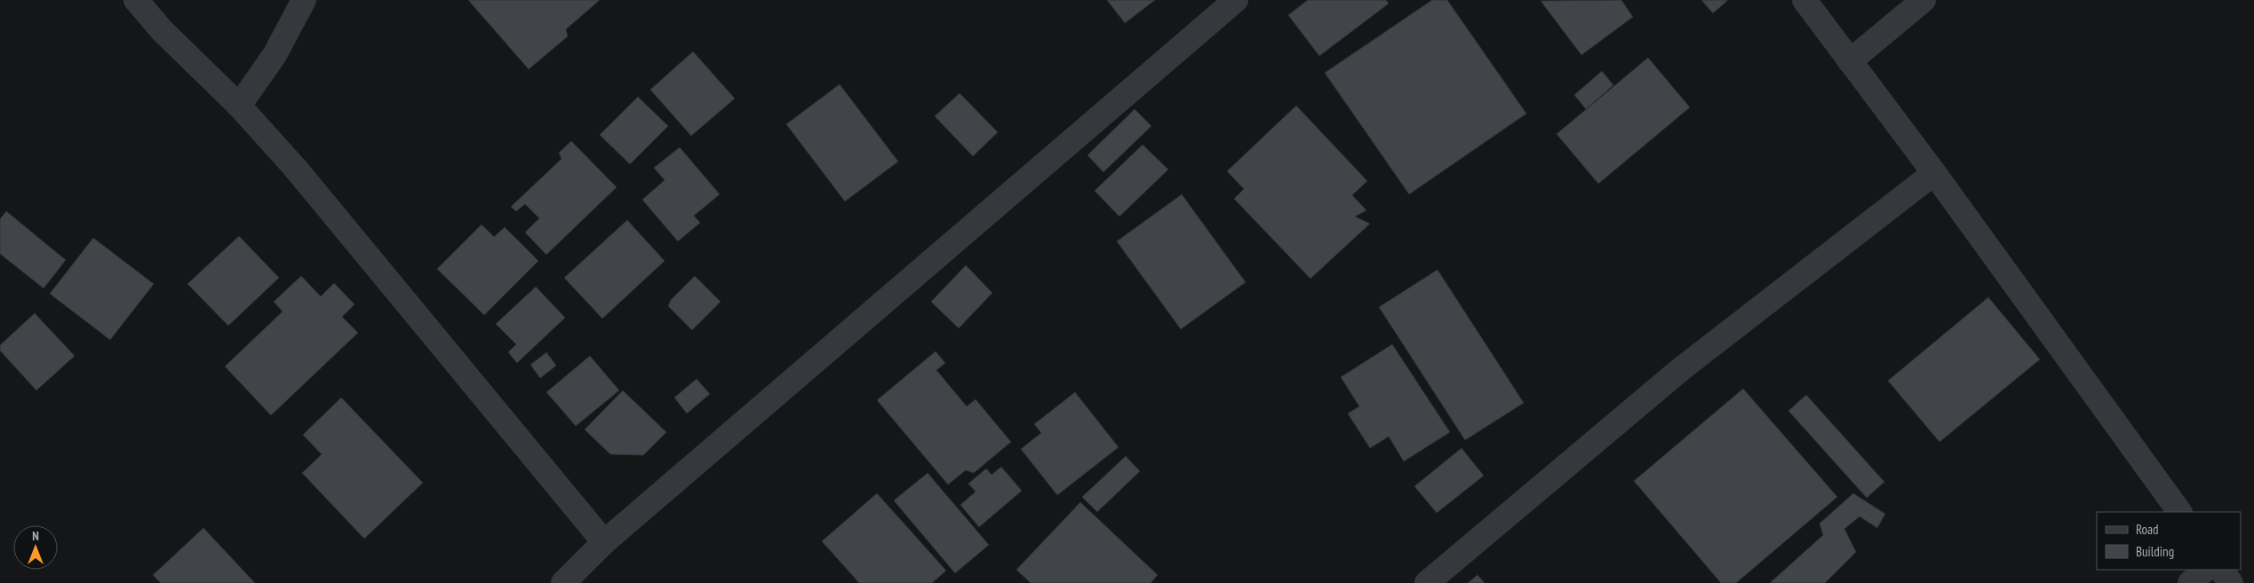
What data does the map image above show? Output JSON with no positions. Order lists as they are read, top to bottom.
{
  "legend": ["Road", "Building"],
  "north": "top"
}
